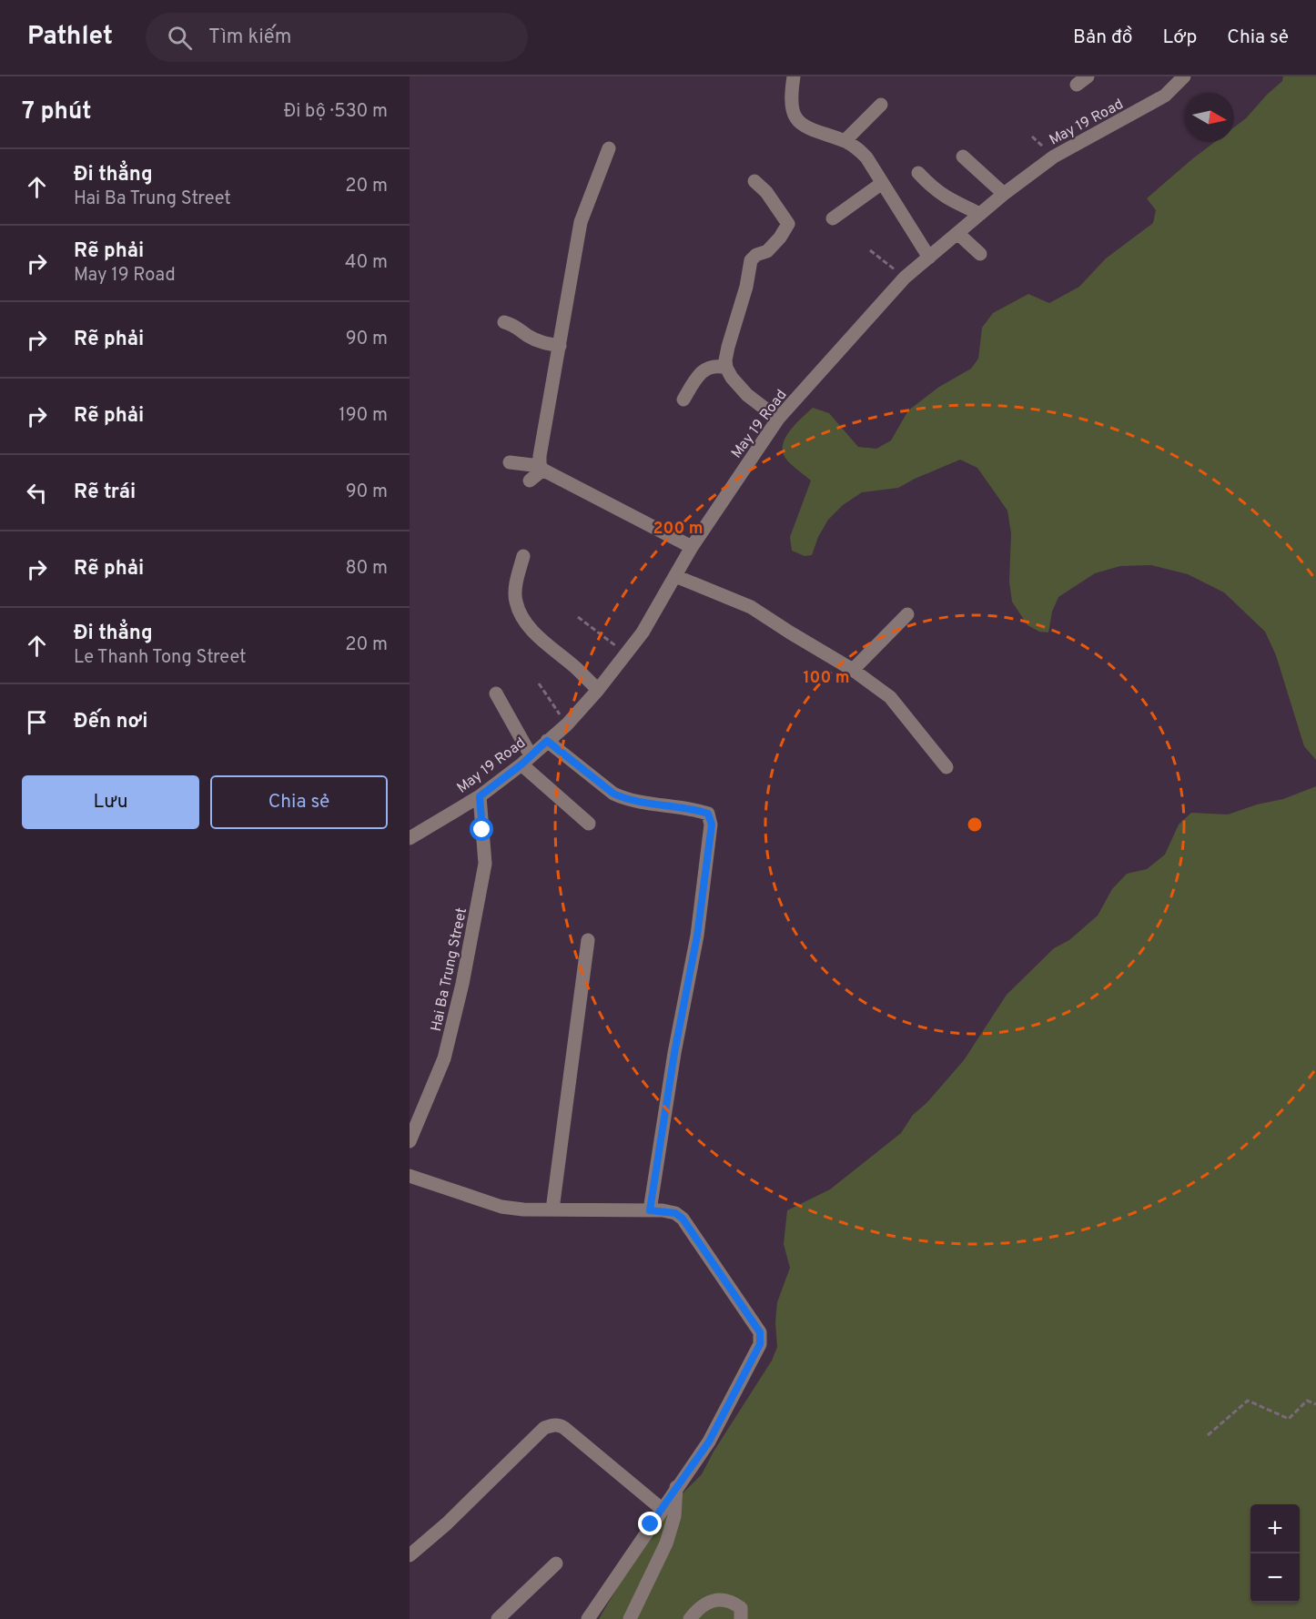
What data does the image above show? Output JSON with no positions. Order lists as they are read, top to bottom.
{
  "streets": {
    "street": ["May 19 Road", "Hai Ba Trung Street"]
  },
  "crossings": [
    ["May 19 Road", "Hai Ba Trung Street"]
  ],
  "north": "right",
  "page": {
    "header": "Pathlet",
    "search": "Tìm kiếm",
    "nav": ["Bản đồ", "Lớp", "Chia sẻ"],
    "heading": ["7 phút", "Đi bộ · 530 m"],
    "list": [
      ["Đi thẳng", "Hai Ba Trung Street", "20 m"],
      ["Rẽ phải", "May 19 Road", "40 m"],
      ["Rẽ phải", "90 m"],
      ["Rẽ phải", "190 m"],
      ["Rẽ trái", "90 m"],
      ["Rẽ phải", "80 m"],
      ["Đi thẳng", "Le Thanh Tong Street", "20 m"],
      "Đến nơi"
    ],
    "buttons": ["Lưu", "Chia sẻ"],
    "map_buttons": ["+", "−"]
  },
  "rings": ["200 m", "100 m"]
}
